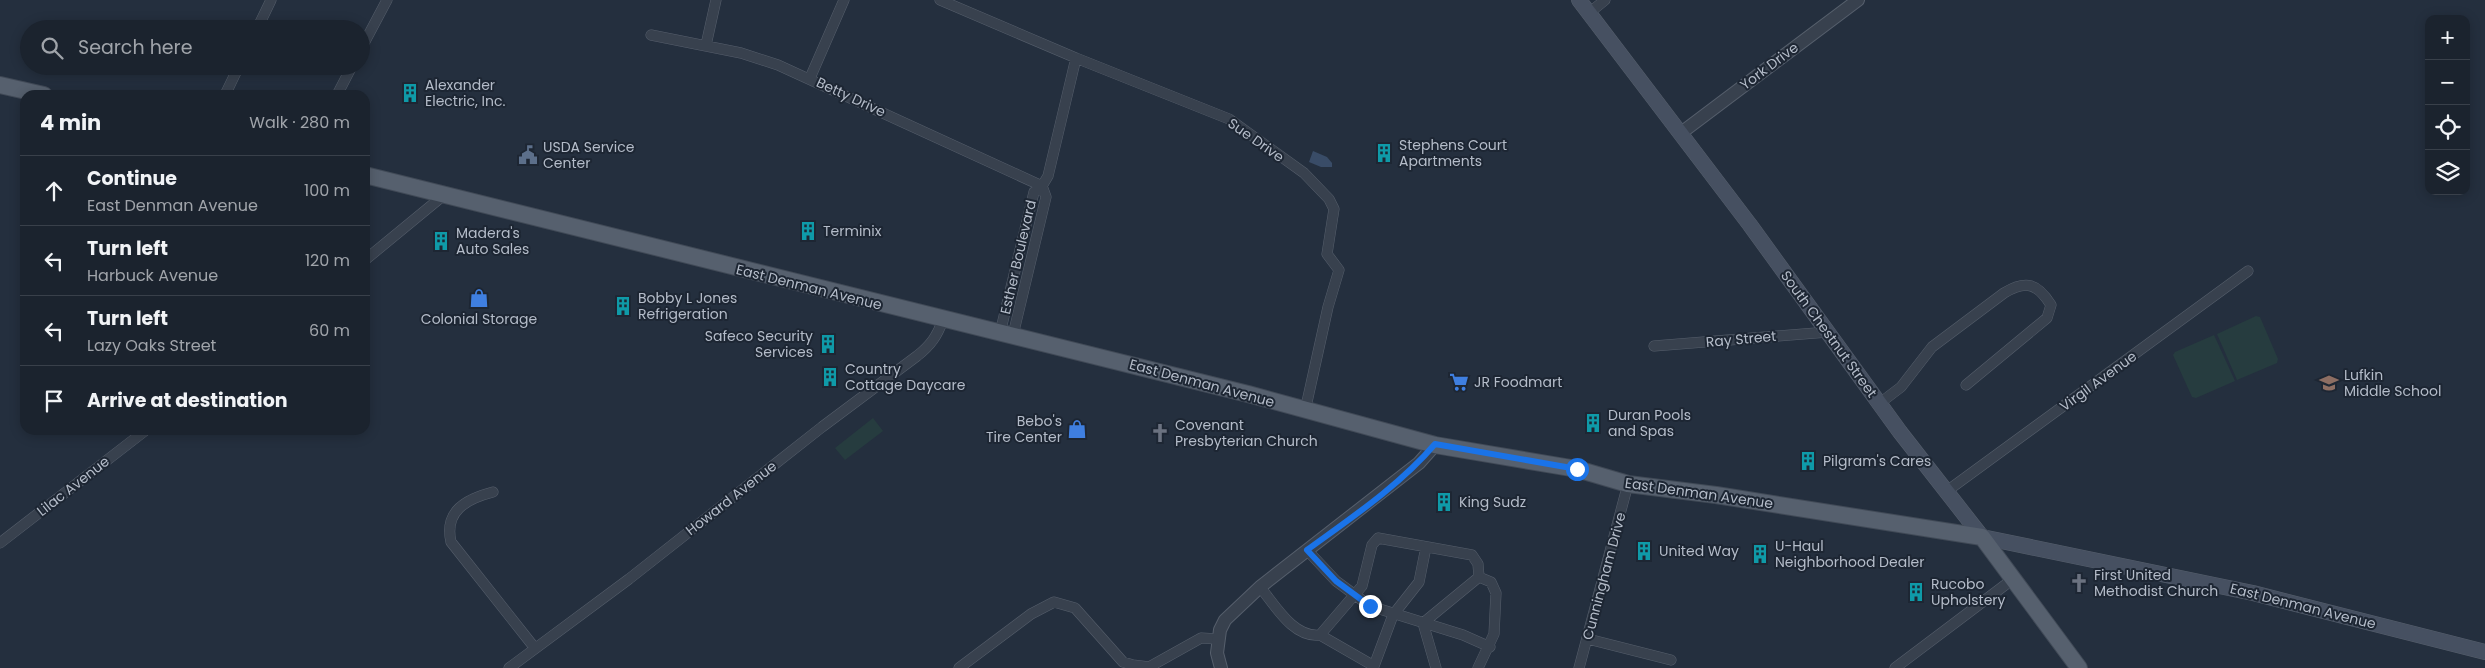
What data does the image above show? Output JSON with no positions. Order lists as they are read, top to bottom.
{
  "streets": {
    "main road": ["East Denman Avenue", "South Chestnut Street"],
    "street": [
      "York Drive",
      "Betty Drive",
      "Sue Drive",
      "Esther Boulevard",
      "Ray Street",
      "Virgil Avenue",
      "Lilac Avenue",
      "Howard Avenue",
      "Cunningham Drive"
    ]
  },
  "crossings": [
    ["York Drive", "South Chestnut Street"],
    ["Betty Drive", "Esther Boulevard"],
    ["Sue Drive", "Esther Boulevard"],
    ["Sue Drive", "East Denman Avenue"],
    ["Esther Boulevard", "East Denman Avenue"],
    ["East Denman Avenue", "South Chestnut Street"],
    ["East Denman Avenue", "Howard Avenue"],
    ["East Denman Avenue", "Cunningham Drive"],
    ["South Chestnut Street", "Ray Street"],
    ["South Chestnut Street", "Virgil Avenue"]
  ],
  "places": {
    "building": [
      "Alexander Electric, Inc.",
      "Stephens Court Apartments",
      "Terminix",
      "Madera's Auto Sales",
      "Bobby L Jones Refrigeration",
      "Safeco Security Services",
      "Country Cottage Daycare",
      "Duran Pools and Spas",
      "Pilgram's Cares",
      "King Sudz",
      "United Way",
      "U-Haul Neighborhood Dealer",
      "Rucobo Upholstery"
    ],
    "public building": ["USDA Service Center"],
    "shop": ["Colonial Storage", "Bebo's Tire Center"],
    "supermarket": ["JR Foodmart"],
    "school or university": ["Lufkin Middle School"],
    "church": ["Covenant Presbyterian Church", "First United Methodist Church"]
  },
  "page": {
    "map_buttons": ["+", "−"],
    "search": "Search here",
    "heading": ["4 min", "Walk · 280 m"],
    "list": [
      ["Continue", "East Denman Avenue", "100 m"],
      ["Turn left", "Harbuck Avenue", "120 m"],
      ["Turn left", "Lazy Oaks Street", "60 m"],
      "Arrive at destination"
    ]
  }
}
